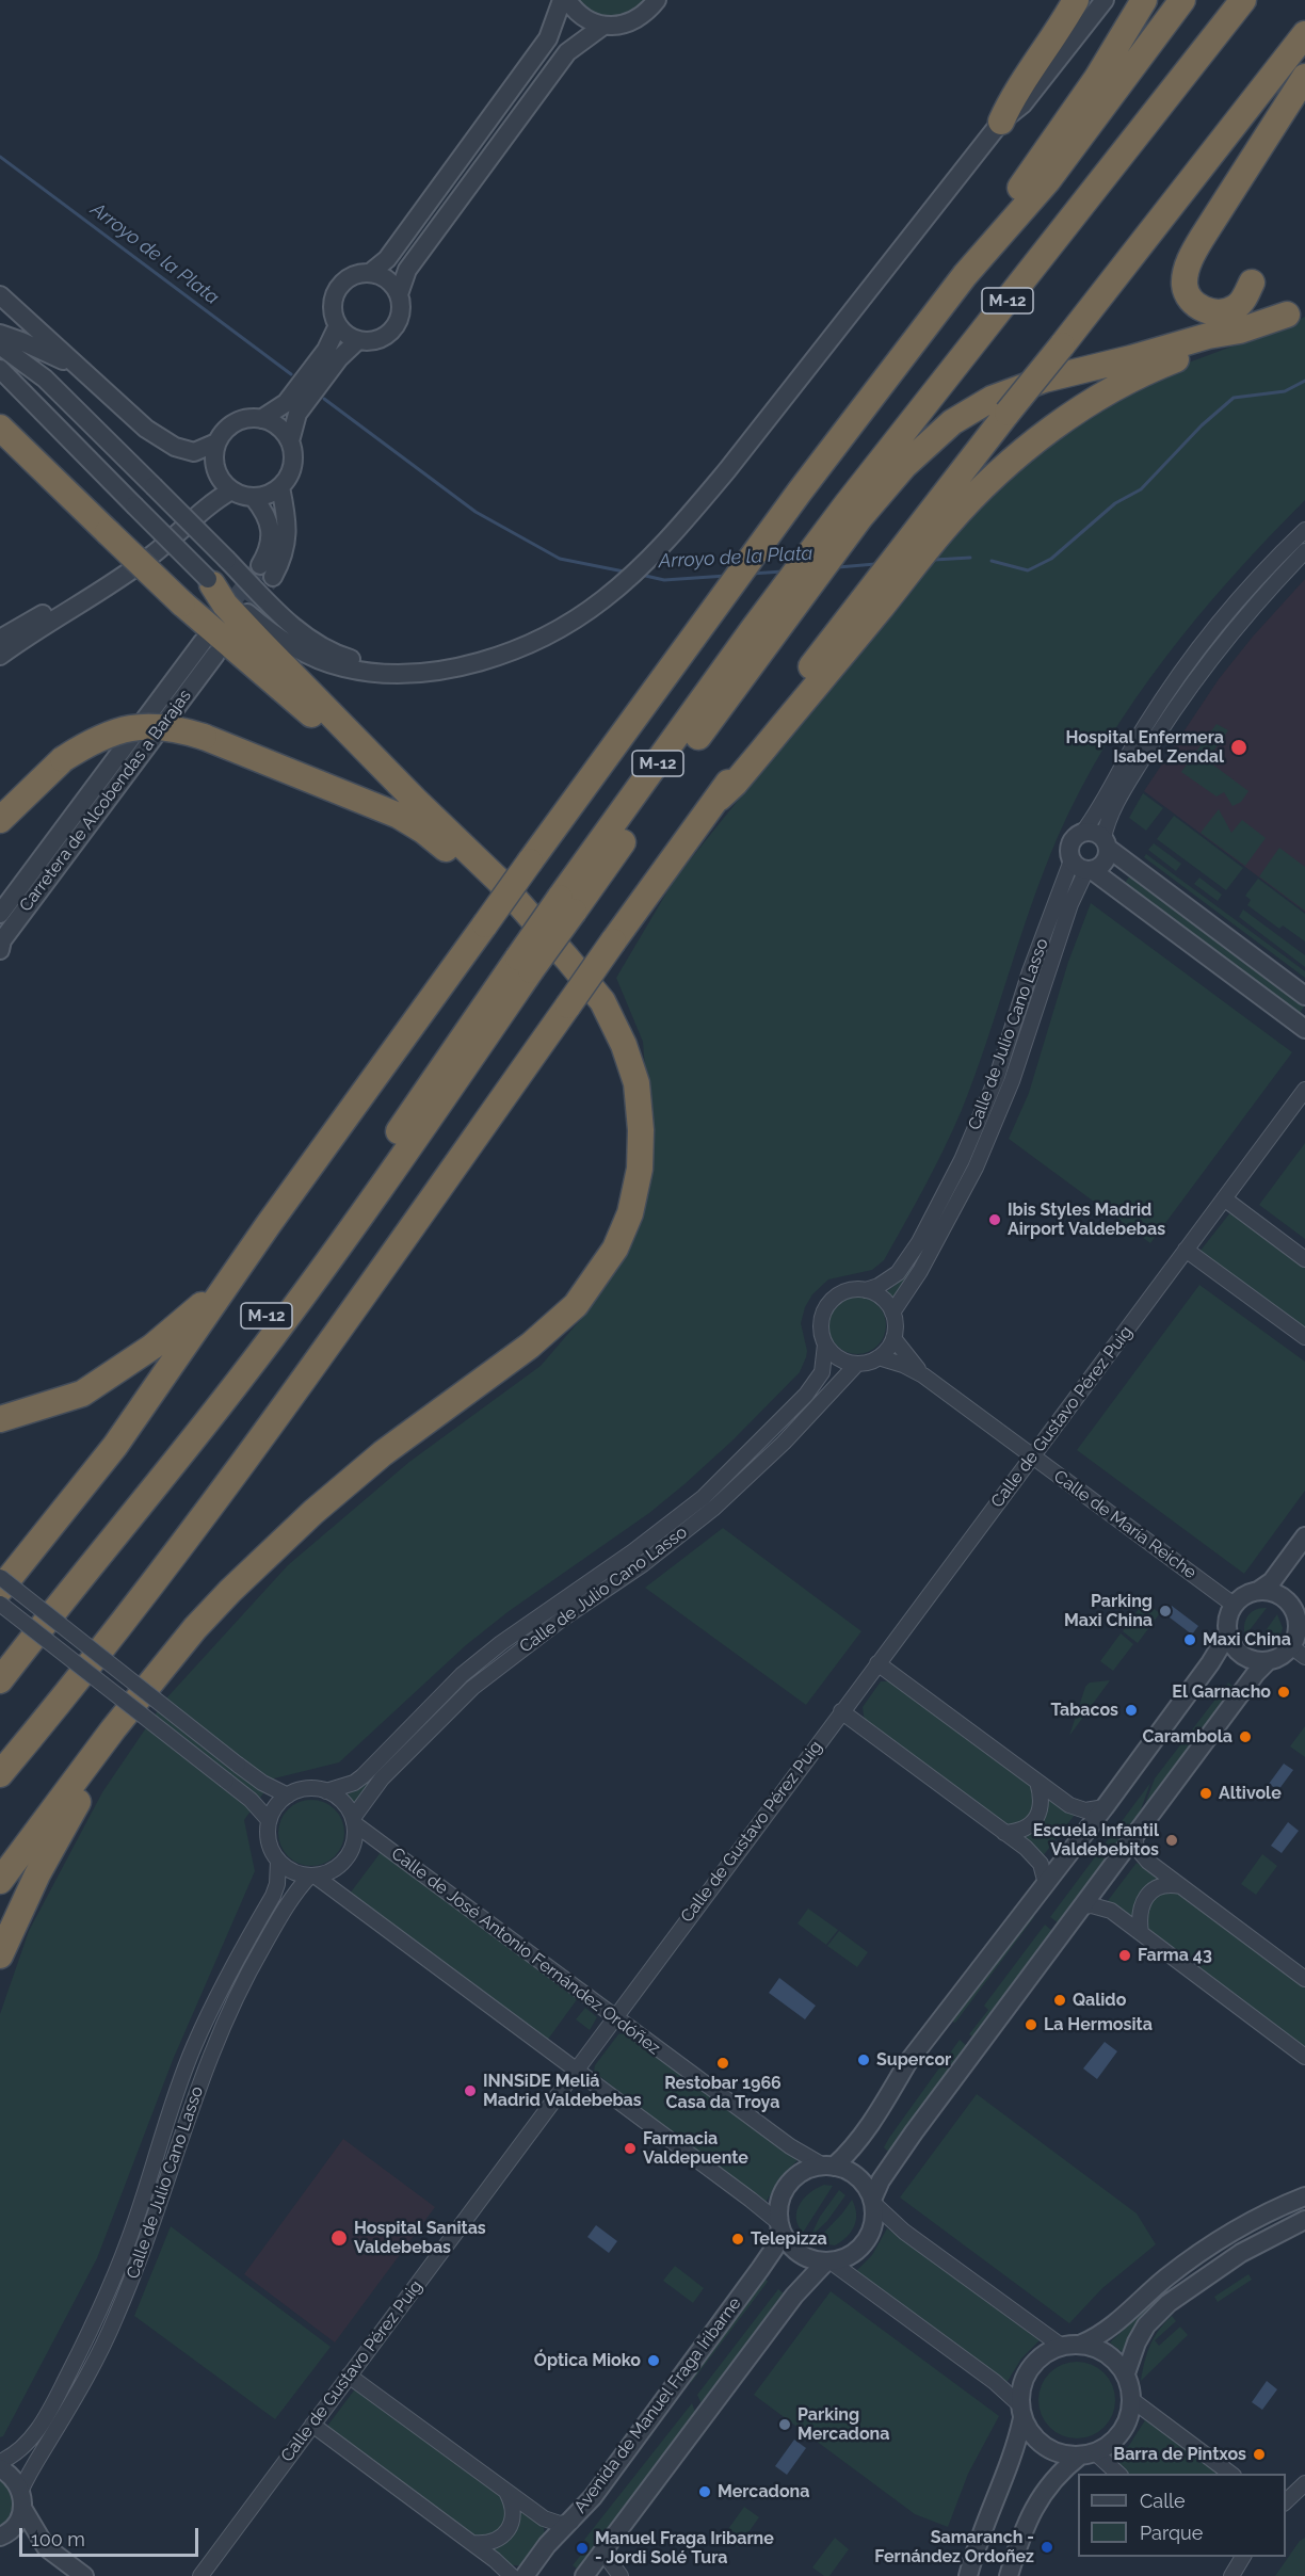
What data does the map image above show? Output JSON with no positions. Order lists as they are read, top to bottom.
{
  "streets": {
    "highway": ["M-12"],
    "street": [
      "Carretera de Alcobendas a Barajas",
      "Calle de Julio Cano Lasso",
      "Calle de Gustavo Pérez Puig",
      "Calle de María Reiche",
      "Calle de José Antonio Fernández Ordóñez",
      "Avenida de Manuel Fraga Iribarne"
    ]
  },
  "crossings": [
    ["Calle de Julio Cano Lasso", "Calle de María Reiche"],
    ["Calle de Julio Cano Lasso", "Calle de José Antonio Fernández Ordóñez"],
    ["Calle de Gustavo Pérez Puig", "Calle de María Reiche"],
    ["Calle de Gustavo Pérez Puig", "Calle de José Antonio Fernández Ordóñez"],
    ["Calle de José Antonio Fernández Ordóñez", "Avenida de Manuel Fraga Iribarne"]
  ],
  "water": ["Arroyo de la Plata"],
  "places": [
    "Hospital Enfermera Isabel Zendal",
    "Ibis Styles Madrid Airport Valdebebas",
    "Parking Maxi China",
    "Maxi China",
    "El Garnacho",
    "Tabacos",
    "Carambola",
    "Altivole",
    "Escuela Infantil Valdebebitos",
    "Farma 43",
    "Qalido",
    "La Hermosita",
    "Supercor",
    "Restobar 1966 Casa da Troya",
    "INNSiDE Meliá Madrid Valdebebas",
    "Farmacia Valdepuente",
    "Hospital Sanitas Valdebebas",
    "Telepizza",
    "Óptica Mioko",
    "Parking Mercadona",
    "Barra de Pintxos",
    "Mercadona",
    "Samaranch - Fernández Ordoñez",
    "Manuel Fraga Iribarne - Jordi Solé Tura"
  ],
  "legend": ["Calle", "Parque"],
  "scale_bar": "100 m"
}
